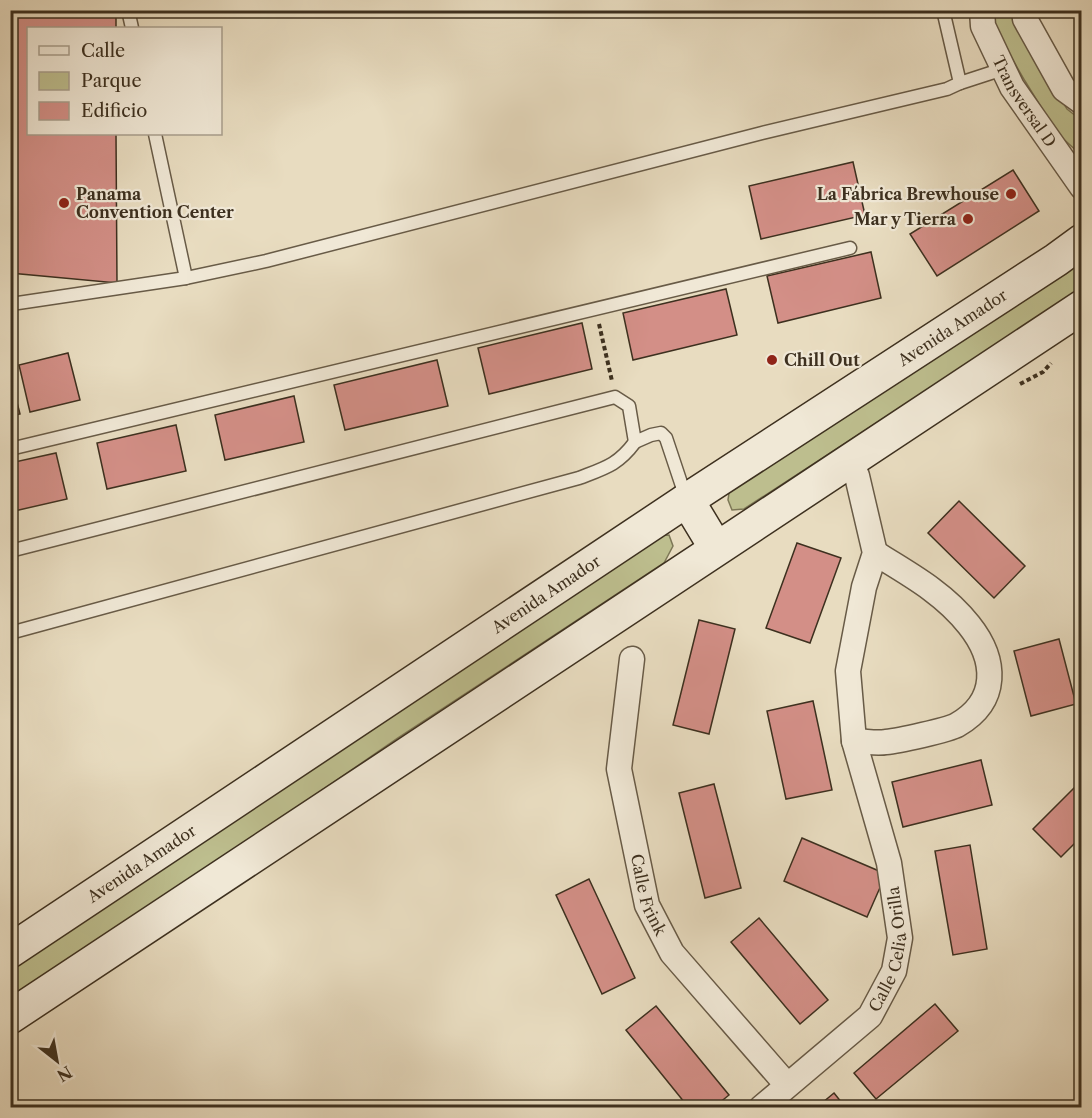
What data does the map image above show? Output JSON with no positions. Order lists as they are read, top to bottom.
{
  "streets": {
    "main road": ["Avenida Amador"],
    "street": ["Transversal D", "Calle Frink", "Calle Celia Orilla"]
  },
  "crossings": [
    ["Calle Frink", "Calle Celia Orilla"]
  ],
  "places": [
    "La Fábrica Brewhouse",
    "Panama Convention Center",
    "Mar y Tierra",
    "Chill Out"
  ],
  "legend": ["Calle", "Parque", "Edificio"],
  "north": "bottom right"
}
